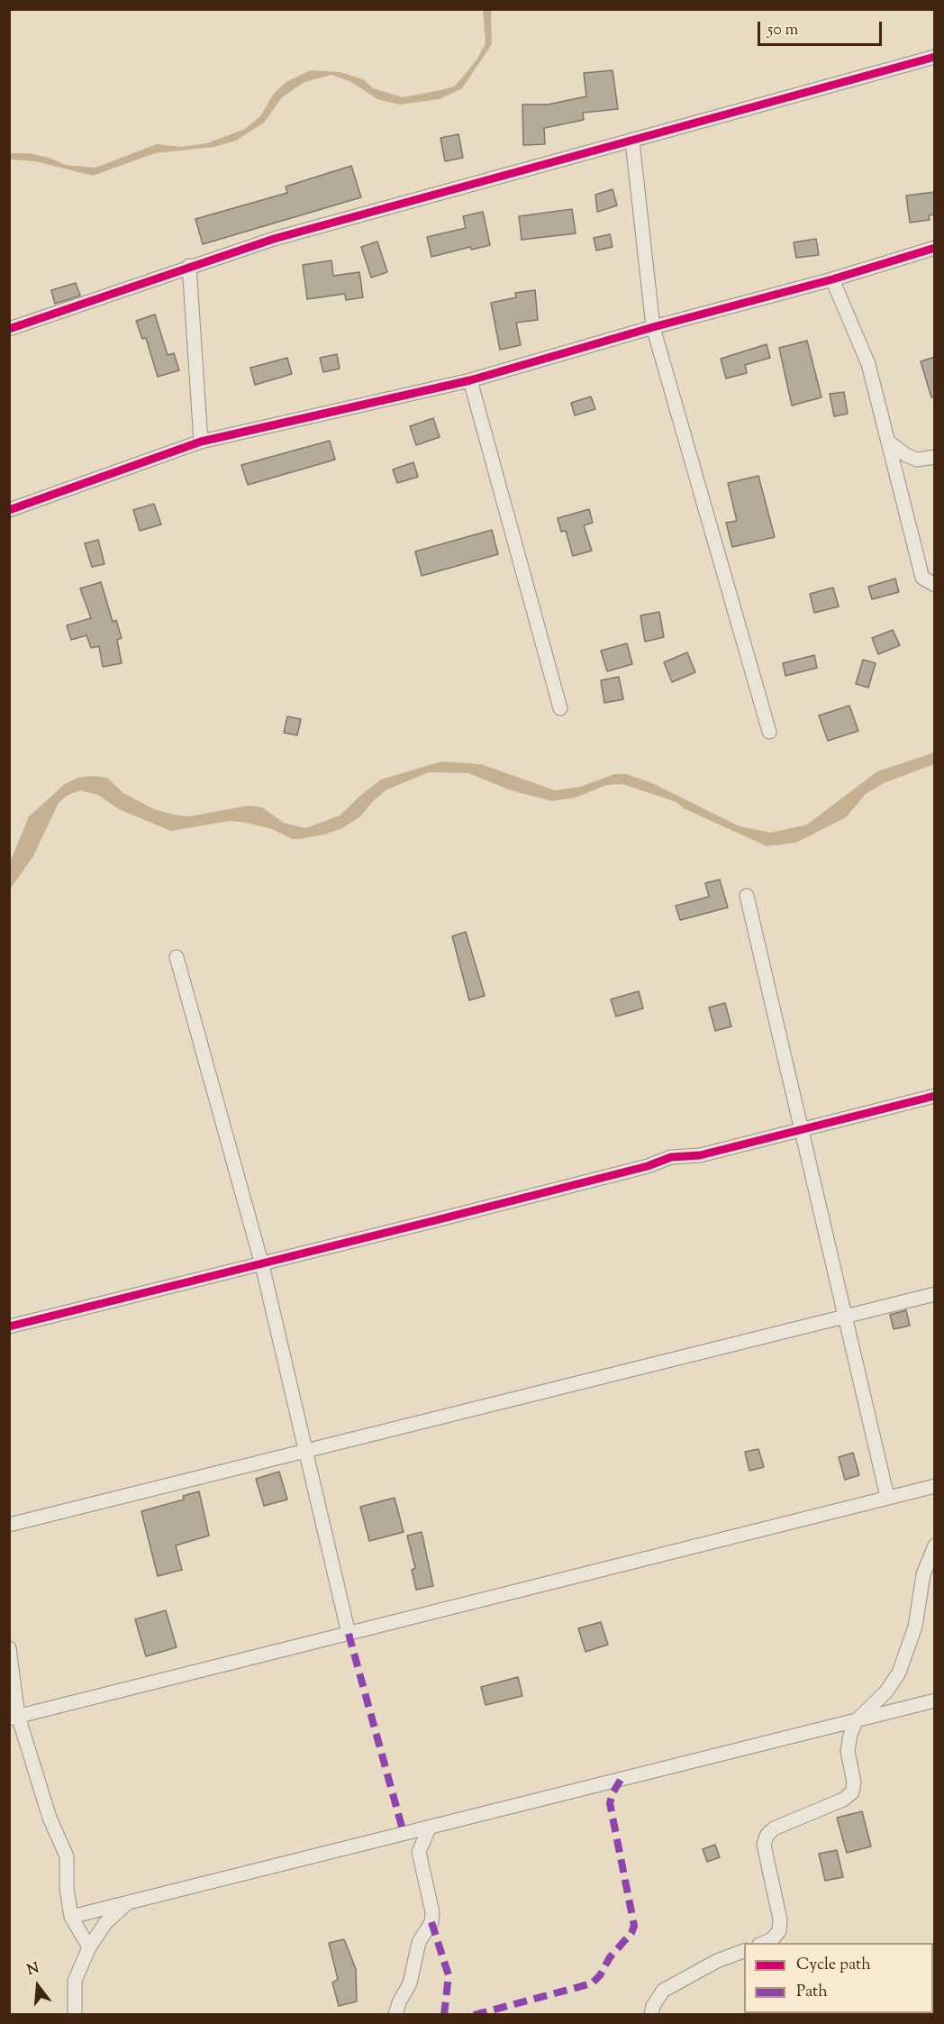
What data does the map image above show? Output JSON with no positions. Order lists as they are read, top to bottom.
{
  "legend": ["Cycle path", "Path"],
  "scale_bar": "50 m",
  "north": "top"
}
